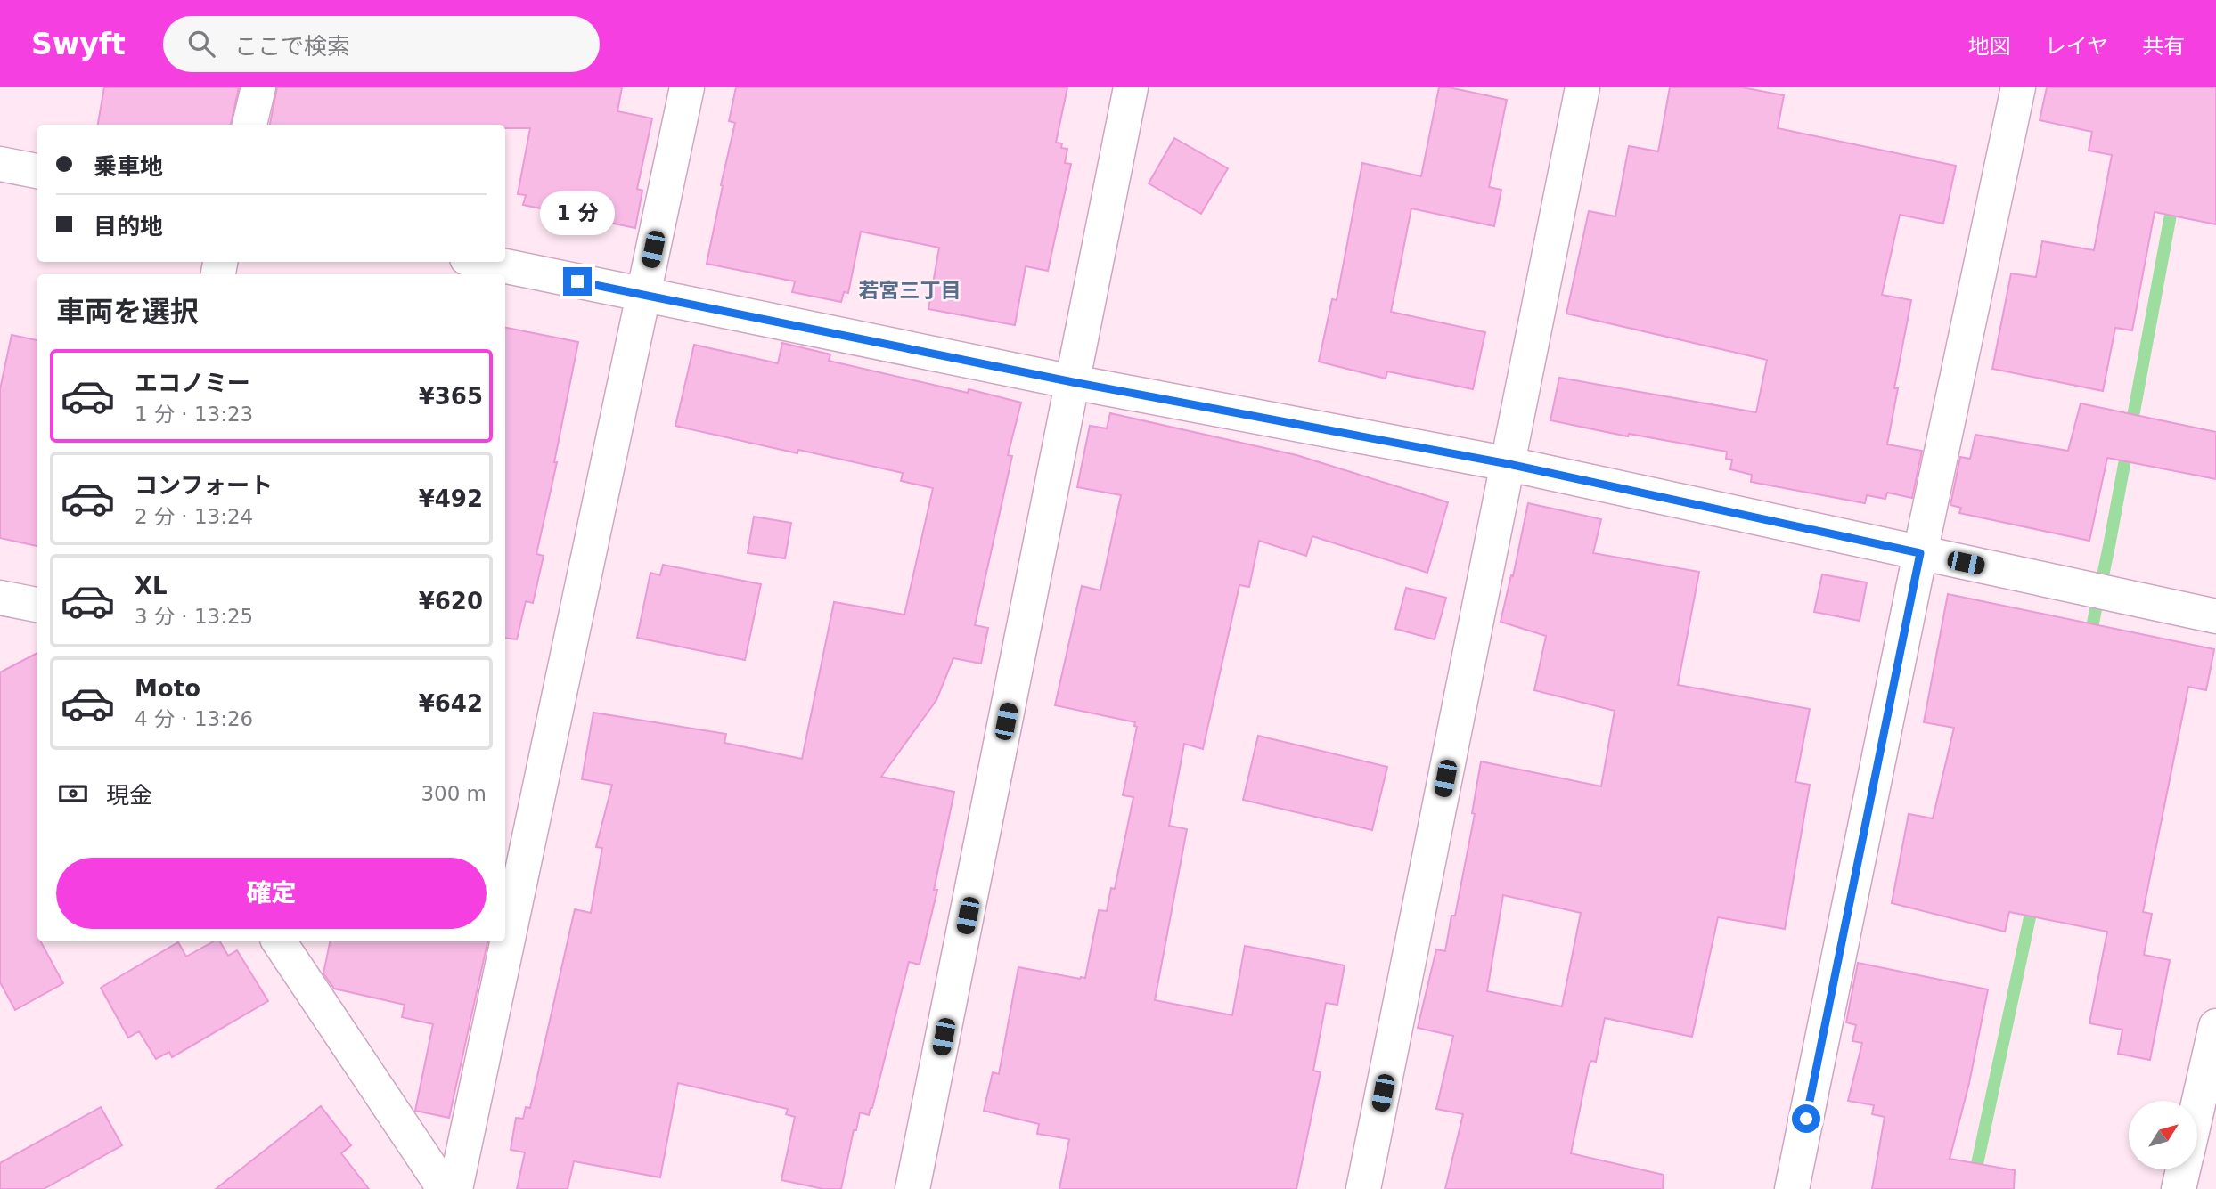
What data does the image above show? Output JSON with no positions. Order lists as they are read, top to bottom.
{
  "districts": ["若宮三丁目"],
  "north": "top right",
  "page": {
    "header": "Swyft",
    "search": "ここで検索",
    "nav": ["地図", "レイヤ", "共有"],
    "banner": ["乗車地", "目的地"],
    "bubble": "1 分",
    "heading": "車両を選択",
    "list": [
      {
        "name": "エコノミー",
        "note": "1 分 · 13:23",
        "value": "¥365"
      },
      {
        "name": "コンフォート",
        "note": "2 分 · 13:24",
        "value": "¥492"
      },
      {
        "name": "XL",
        "note": "3 分 · 13:25",
        "value": "¥620"
      },
      {
        "name": "Moto",
        "note": "4 分 · 13:26",
        "value": "¥642"
      }
    ],
    "pay": ["現金", "300 m"],
    "buttons": "確定"
  }
}
